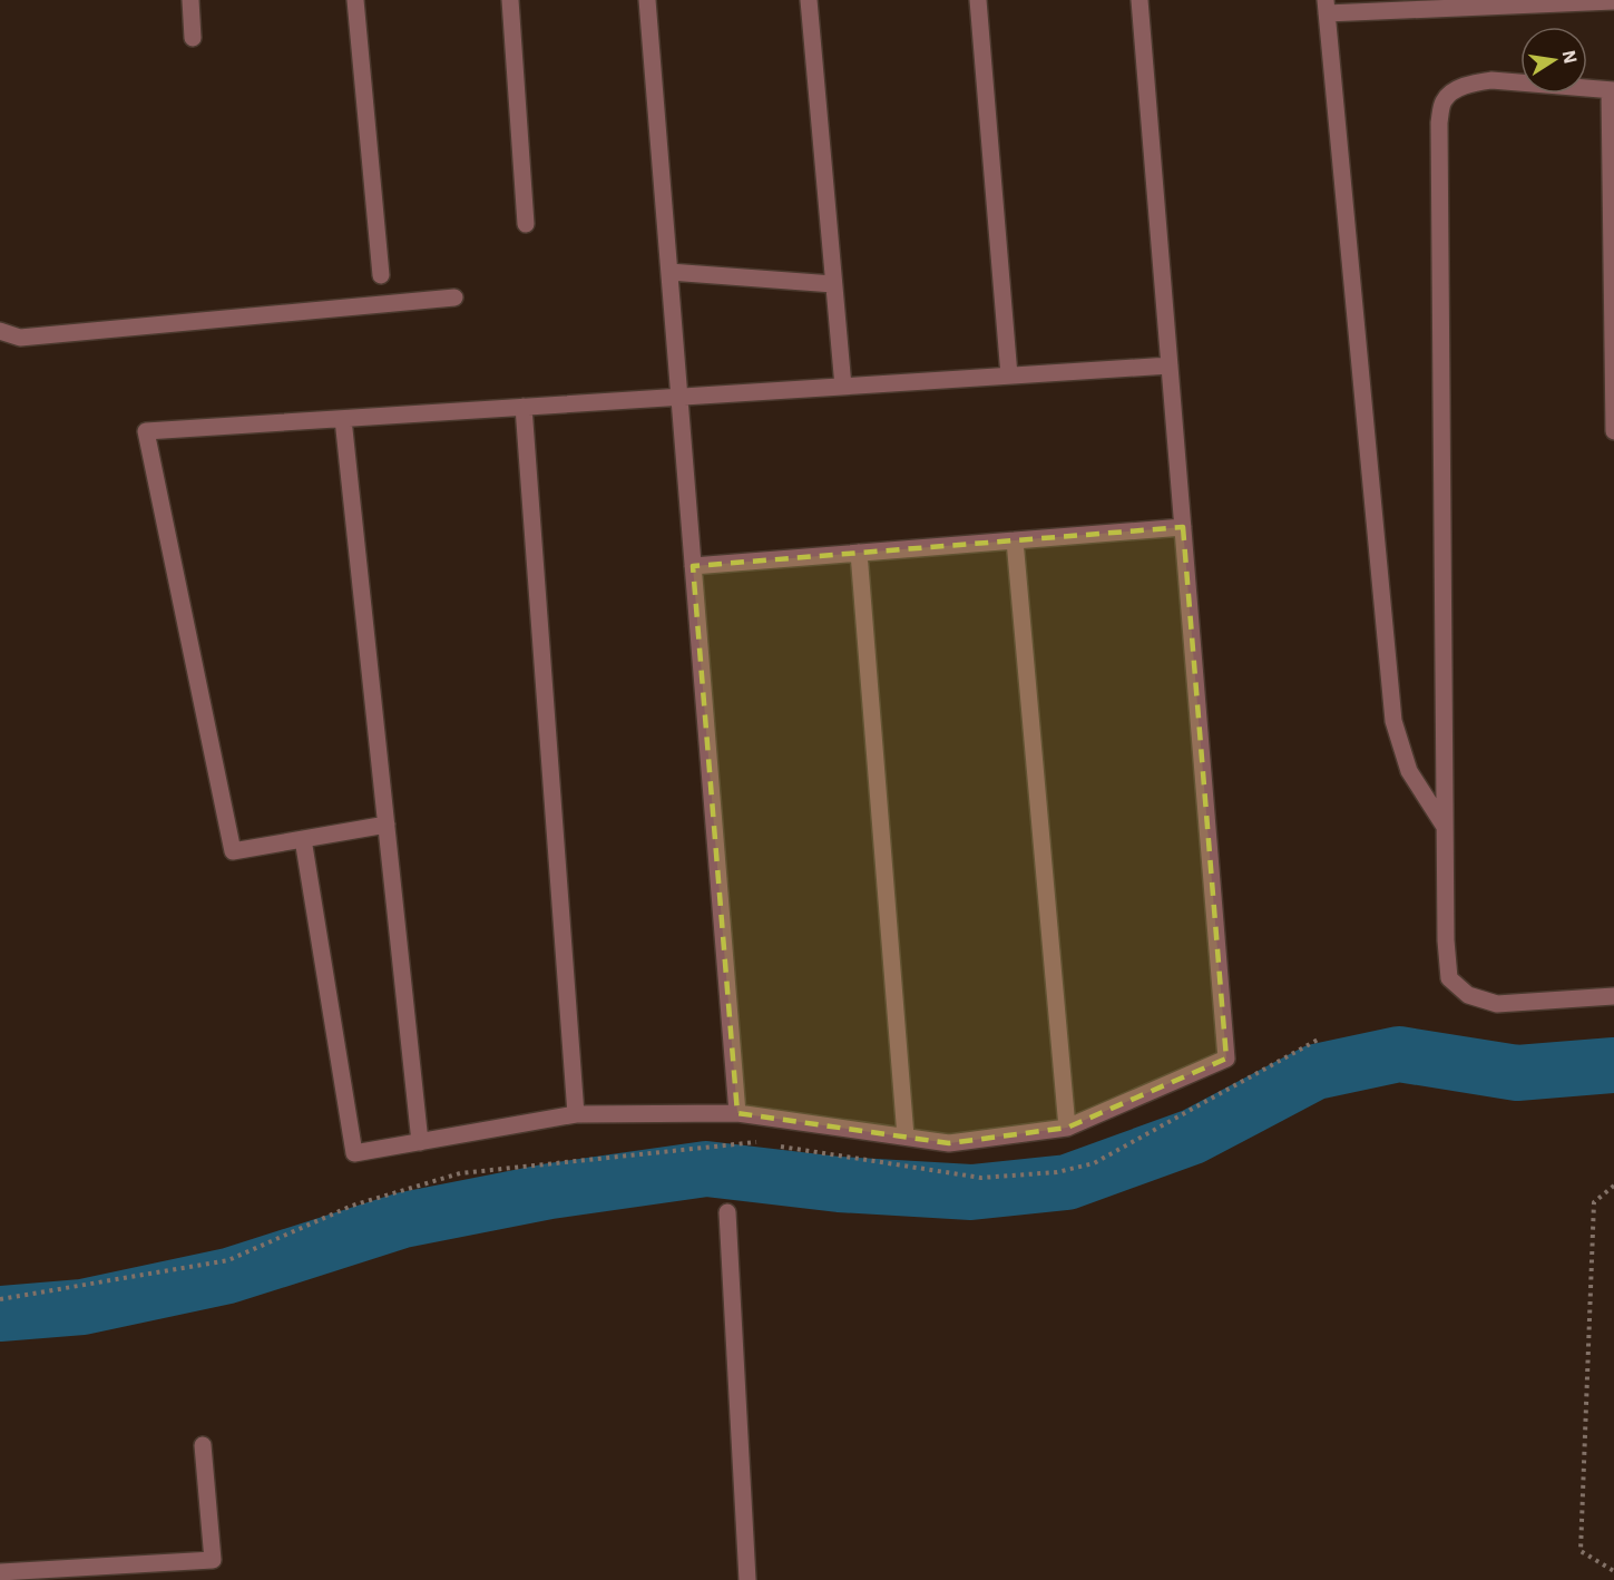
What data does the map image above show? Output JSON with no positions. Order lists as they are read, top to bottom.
{
  "north": "right"
}
